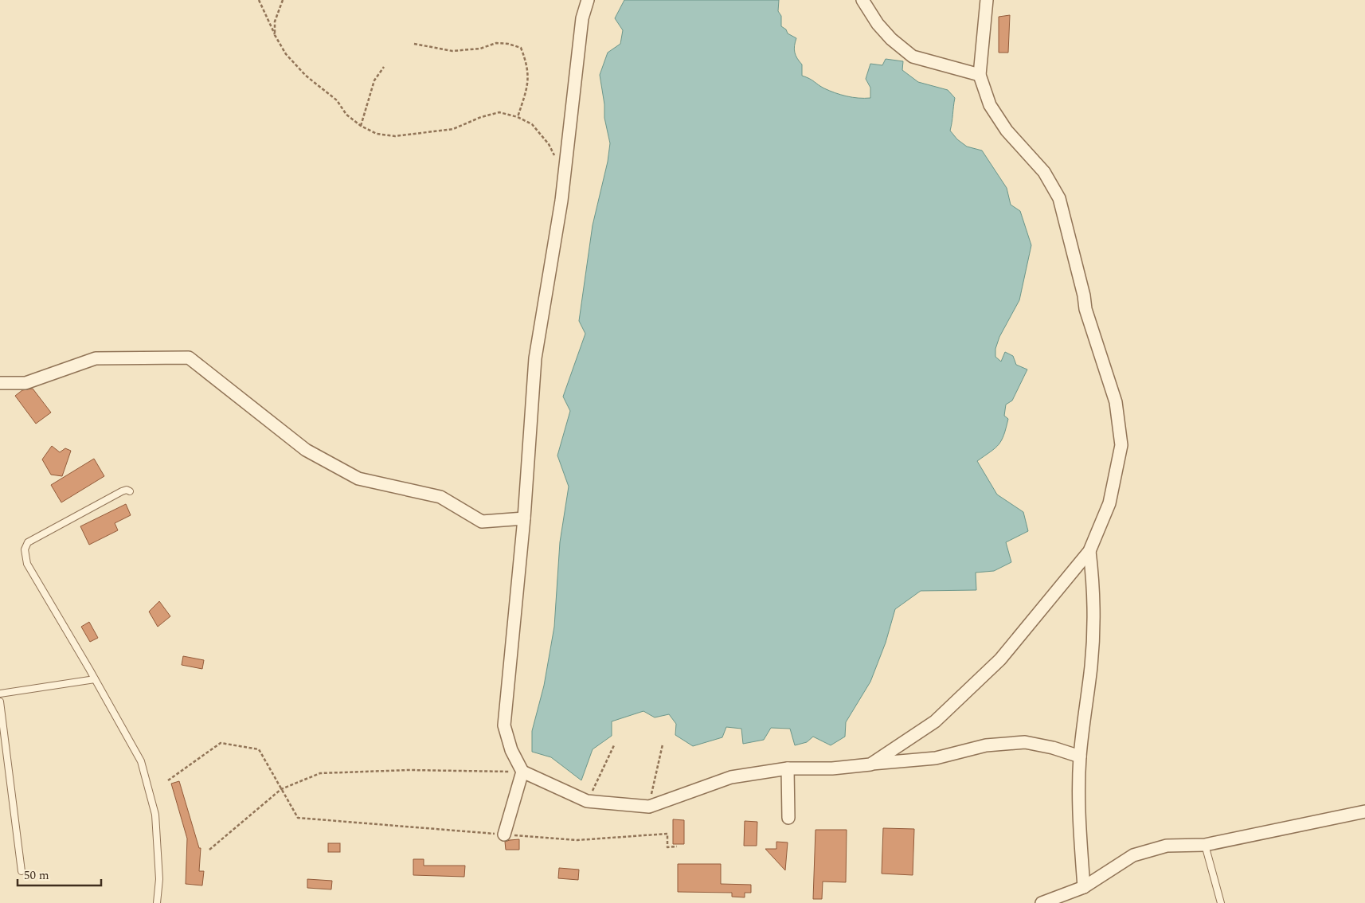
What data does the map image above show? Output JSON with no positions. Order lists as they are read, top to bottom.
{
  "scale_bar": "50 m"
}
